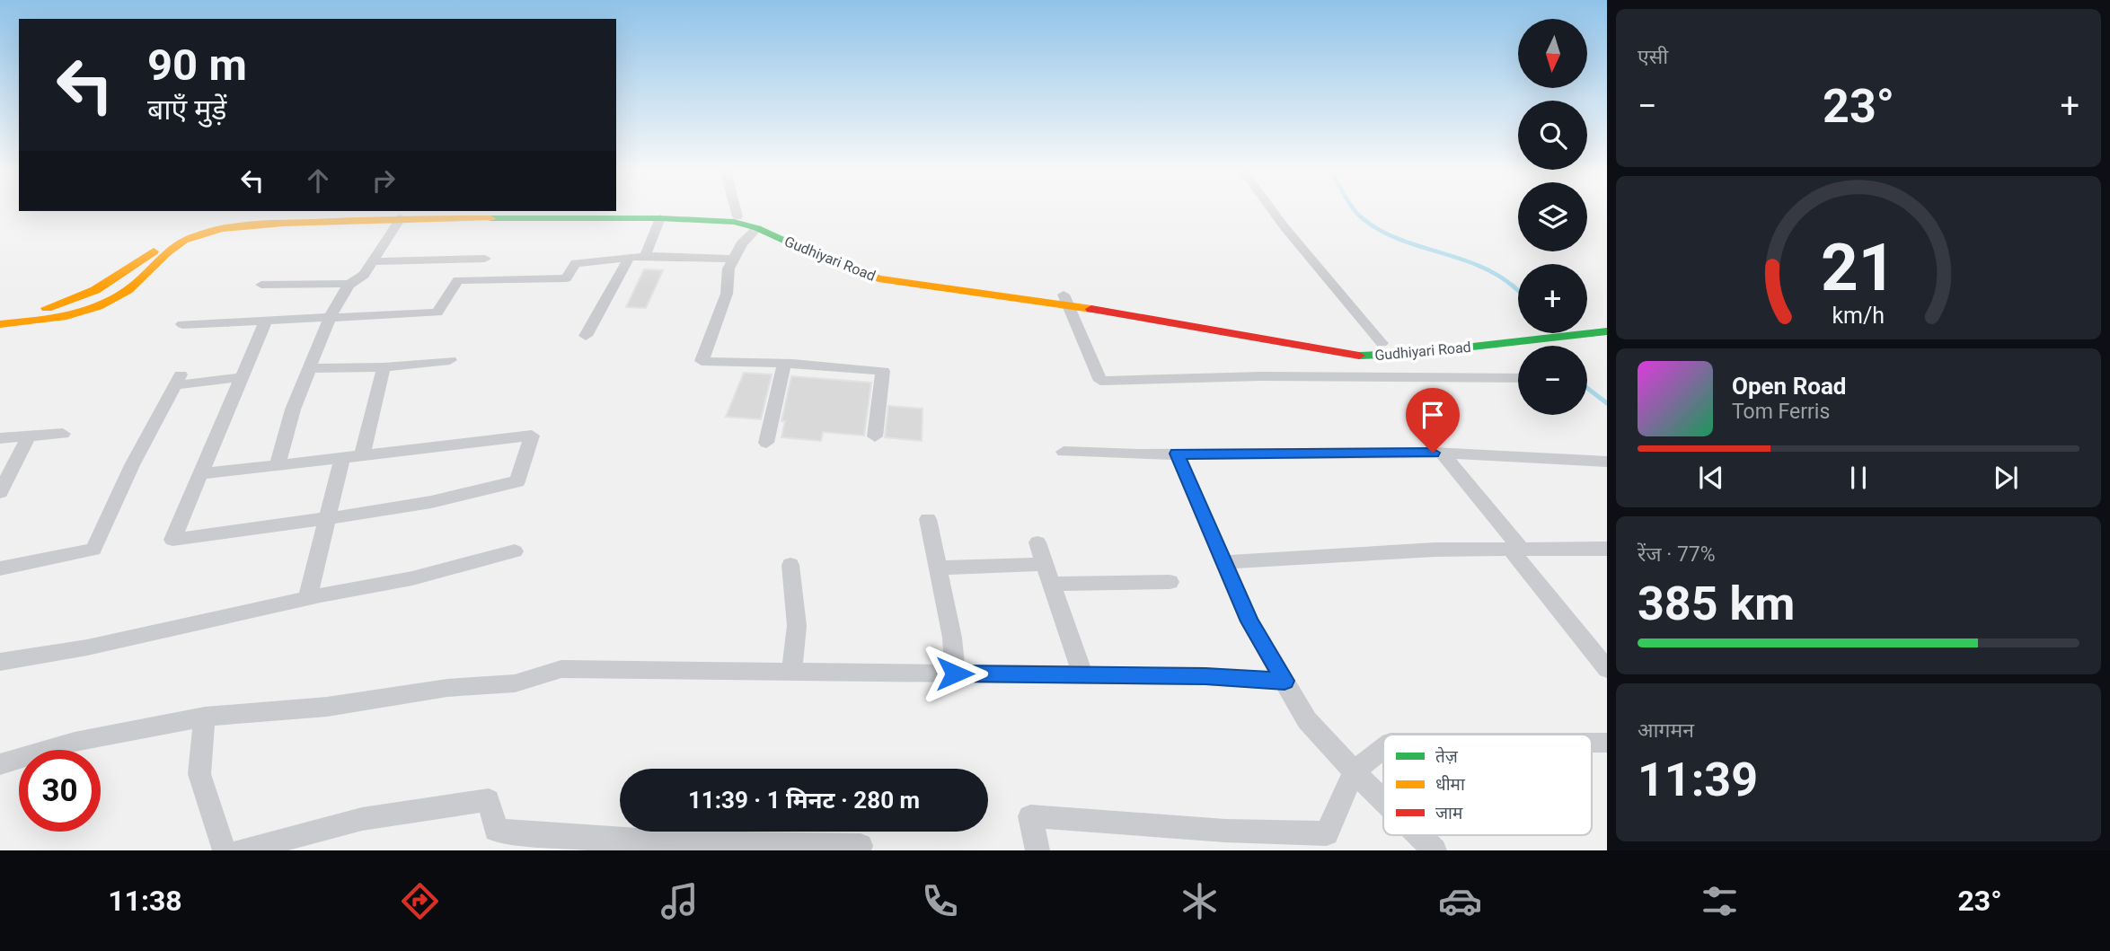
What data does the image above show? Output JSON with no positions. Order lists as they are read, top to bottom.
{
  "streets": {
    "street": ["Gudhiyari Road"]
  },
  "legend": ["तेज़", "धीमा", "जाम"],
  "north": "bottom",
  "page": {
    "tile": [
      "एसी",
      ["रेंज · 77%", "385 km"],
      ["आगमन", "11:39"]
    ],
    "map_buttons": ["+", "−"],
    "turn": ["90 m", "बाएँ मुड़ें"],
    "heat": ["−", "23°", "+"],
    "song": ["Open Road", "Tom Ferris"],
    "limit": "30",
    "trip": "11:39 · 1 मिनट · 280 m",
    "tabs": ["11:38", "23°"],
    "gauge": ["21", "km/h"]
  }
}
